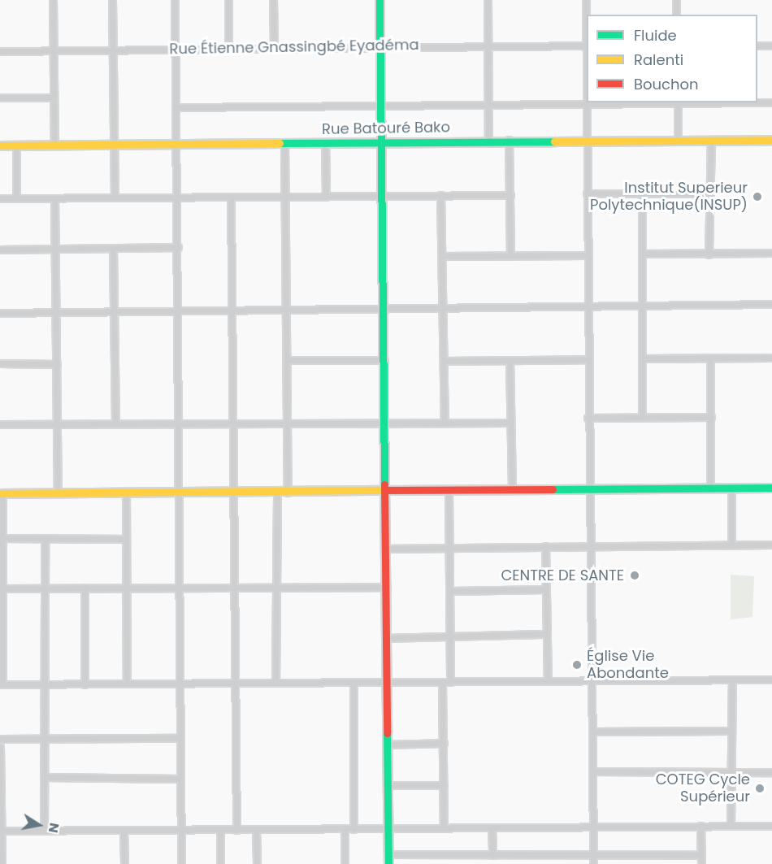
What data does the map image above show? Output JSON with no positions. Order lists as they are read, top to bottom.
{
  "streets": {
    "street": ["Rue Étienne Gnassingbé Eyadéma", "Rue Batouré Bako"]
  },
  "places": [
    "Institut Superieur Polytechnique(INSUP)",
    "CENTRE DE SANTE",
    "Église Vie Abondante",
    "COTEG Cycle Supérieur"
  ],
  "legend": ["Fluide", "Ralenti", "Bouchon"],
  "north": "right"
}
